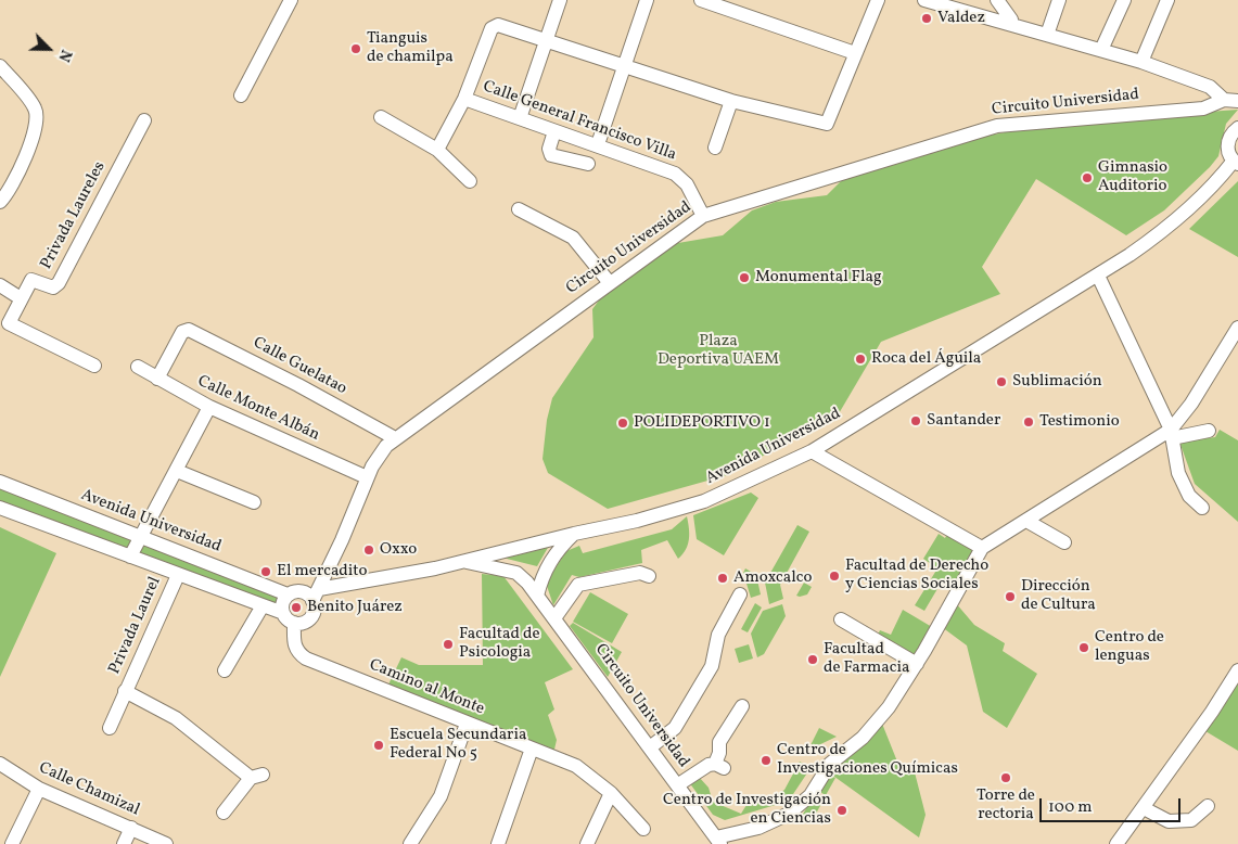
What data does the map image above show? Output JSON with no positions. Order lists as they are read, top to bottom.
{
  "streets": {
    "street": [
      "Circuito Universidad",
      "Calle General Francisco Villa",
      "Privada Laureles",
      "Calle Guelatao",
      "Calle Monte Albán",
      "Avenida Universidad",
      "Privada Laurel",
      "Camino al Monte",
      "Calle Chamizal"
    ]
  },
  "crossings": [
    ["Circuito Universidad", "Calle General Francisco Villa"],
    ["Circuito Universidad", "Calle Guelatao"],
    ["Circuito Universidad", "Calle Monte Albán"],
    ["Circuito Universidad", "Avenida Universidad"],
    ["Circuito Universidad", "Camino al Monte"],
    ["Calle Guelatao", "Calle Monte Albán"],
    ["Avenida Universidad", "Camino al Monte"]
  ],
  "parks": ["Plaza Deportiva UAEM"],
  "places": [
    "Valdez",
    "Tianguis de chamilpa",
    "Gimnasio Auditorio",
    "Monumental Flag",
    "Roca del Águila",
    "Sublimación",
    "Santander",
    "Testimonio",
    "POLIDEPORTIVO 1",
    "Oxxo",
    "El mercadito",
    "Facultad de Derecho y Ciencias Sociales",
    "Amoxcalco",
    "Dirección de Cultura",
    "Benito Juárez",
    "Facultad de Psicologia",
    "Centro de lenguas",
    "Facultad de Farmacia",
    "Escuela Secundaria Federal No 5",
    "Centro de Investigaciones Químicas",
    "Torre de rectoria",
    "Centro de Investigación en Ciencias"
  ],
  "scale_bar": "100 m",
  "north": "bottom right"
}
